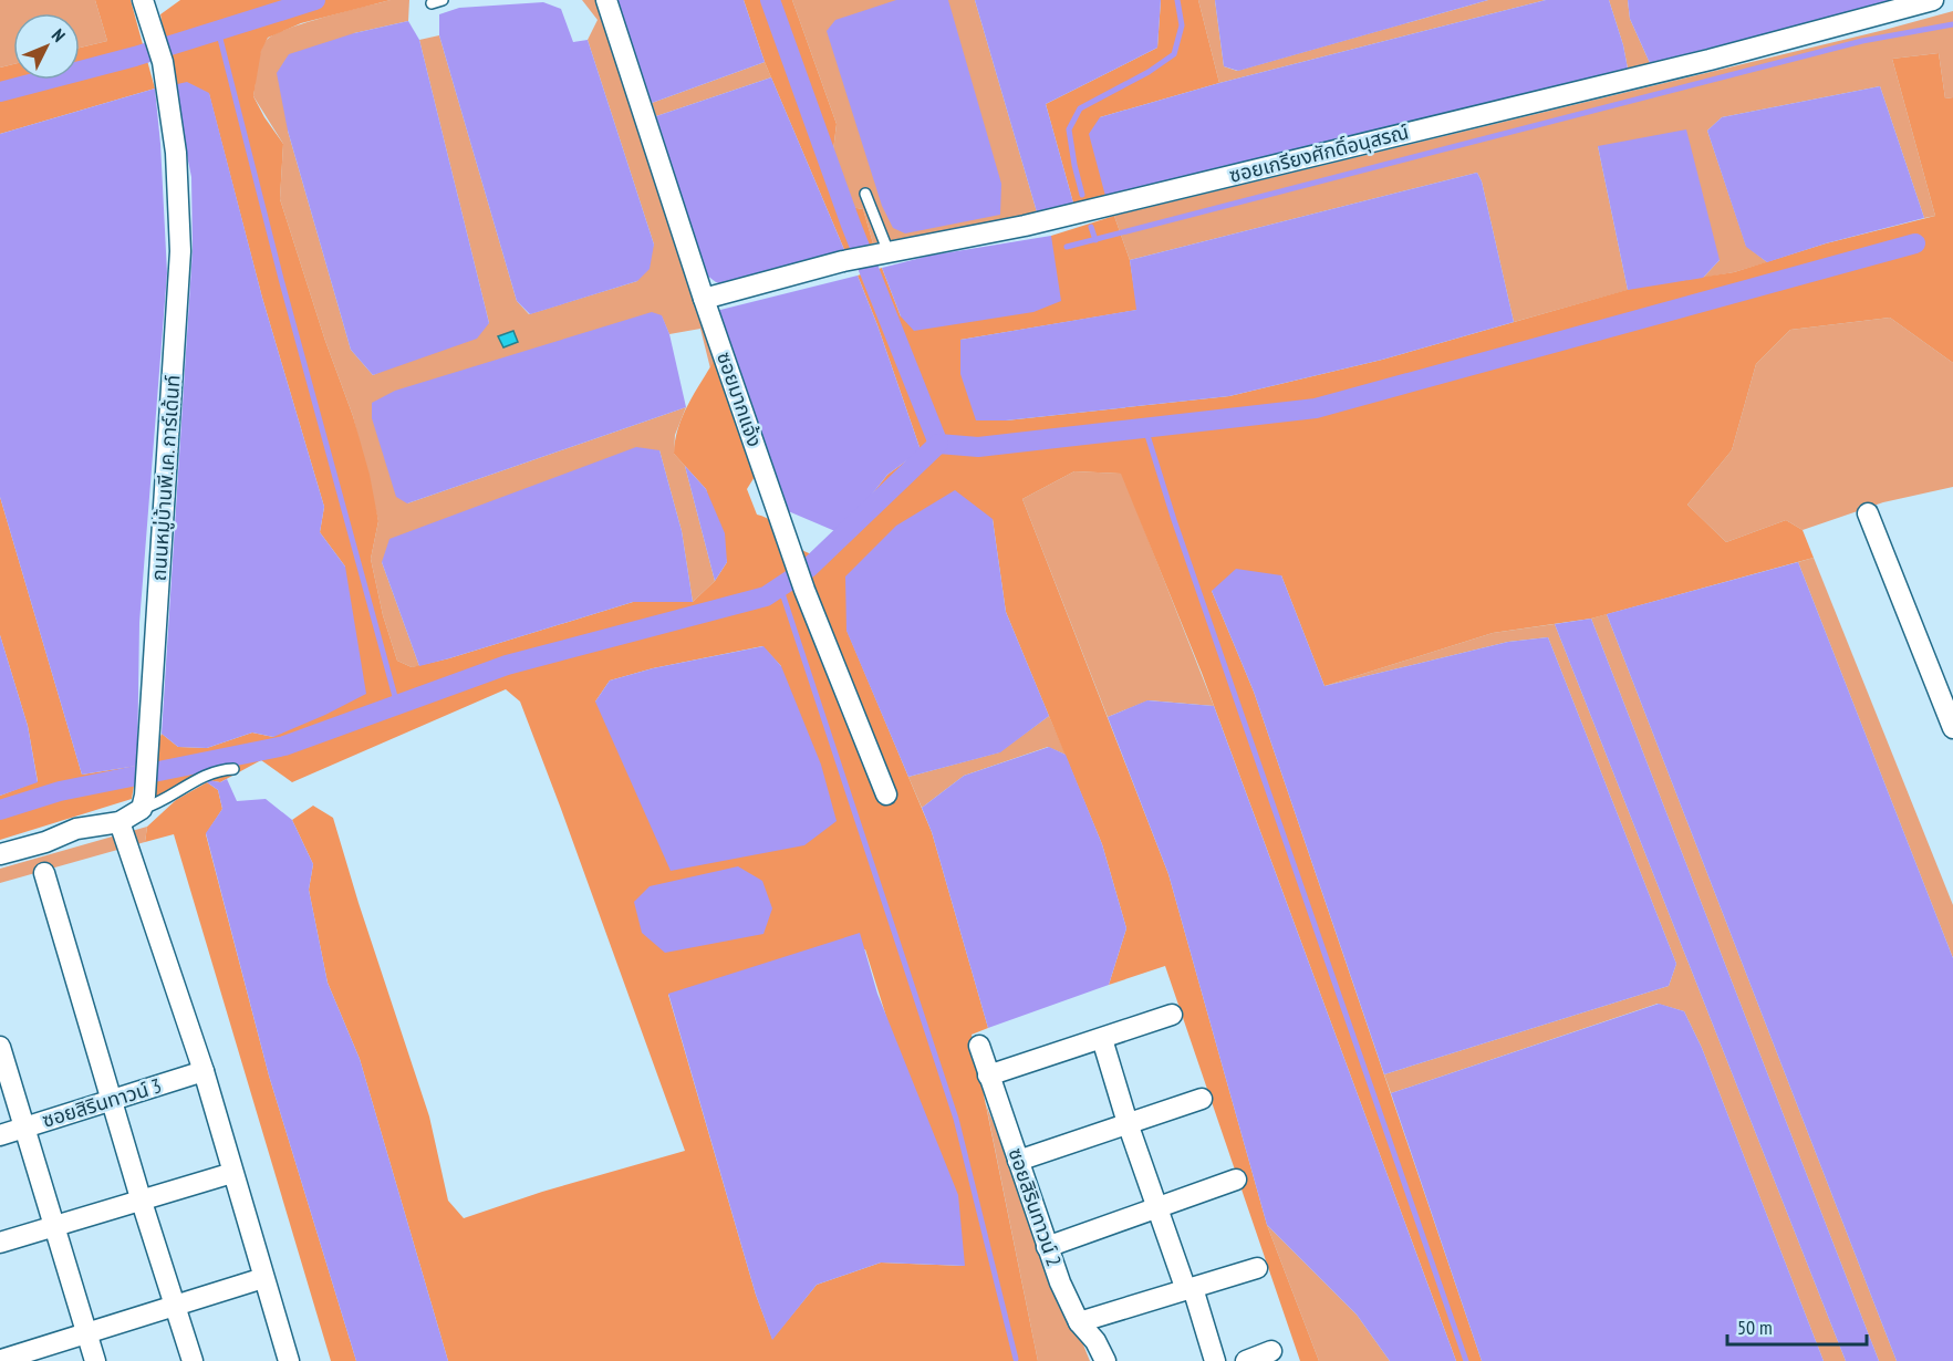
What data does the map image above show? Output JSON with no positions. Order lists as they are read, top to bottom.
{
  "streets": {
    "street": [
      "ซอยเกรียงศักดิ์อนุสรณ์",
      "ซอยมากแจ้ง",
      "ถนนหมู่บ้านพี.เค. การ์เด้นท์",
      "ซอยสิรินทาวน์ 3",
      "ซอยสิรินทาวน์ 2"
    ]
  },
  "crossings": [
    ["ซอยเกรียงศักดิ์อนุสรณ์", "ซอยมากแจ้ง"]
  ],
  "scale_bar": "50 m",
  "north": "top right"
}
